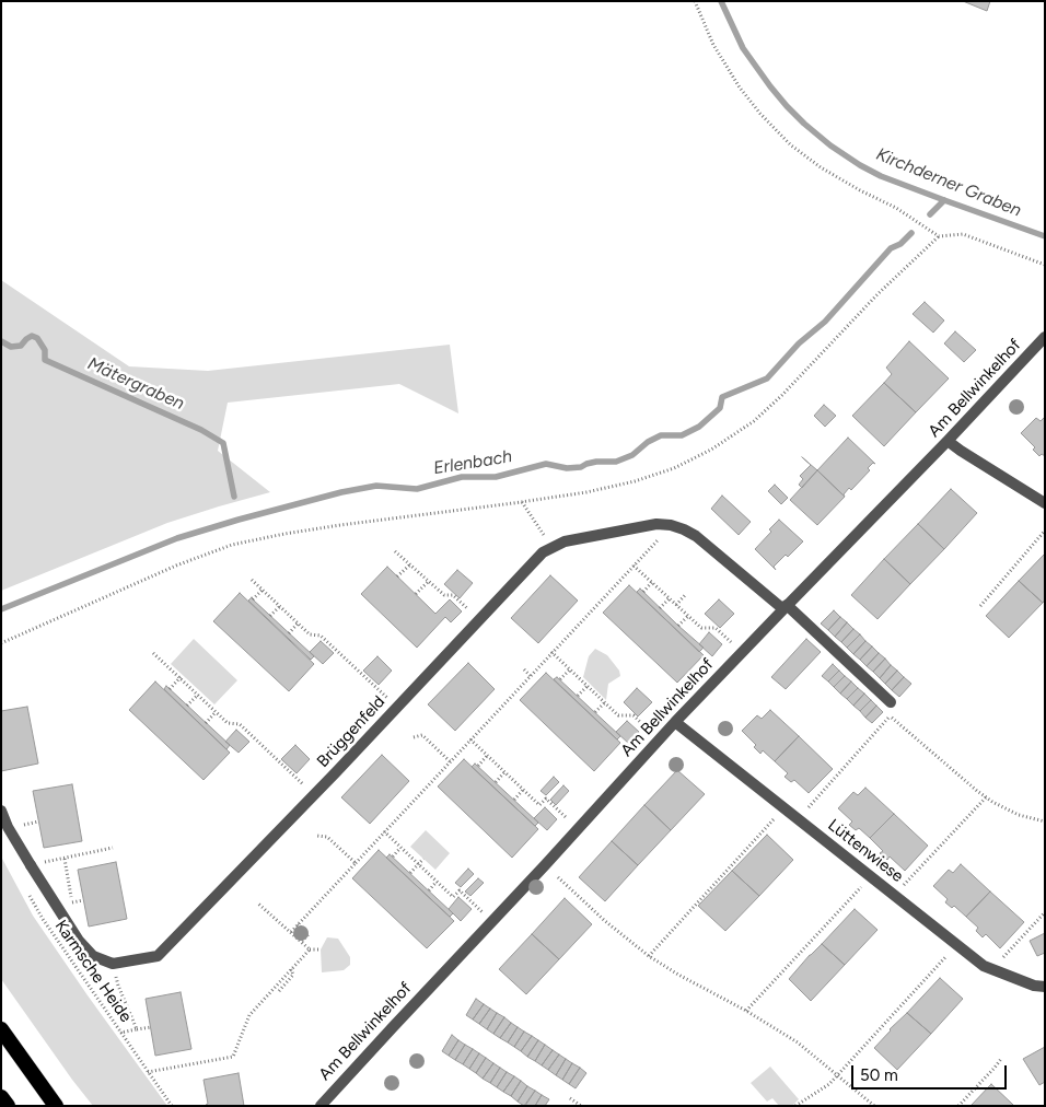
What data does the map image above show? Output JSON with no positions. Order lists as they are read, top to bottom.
{
  "streets": {
    "street": ["Am Bellwinkelhof", "Brüggenfeld", "Lüttenwiese"],
    "path": ["Karmsche Heide"]
  },
  "crossings": [
    ["Am Bellwinkelhof", "Brüggenfeld"],
    ["Am Bellwinkelhof", "Lüttenwiese"]
  ],
  "water": ["Kirchderner Graben", "Mätergraben", "Erlenbach"],
  "scale_bar": "50 m"
}
